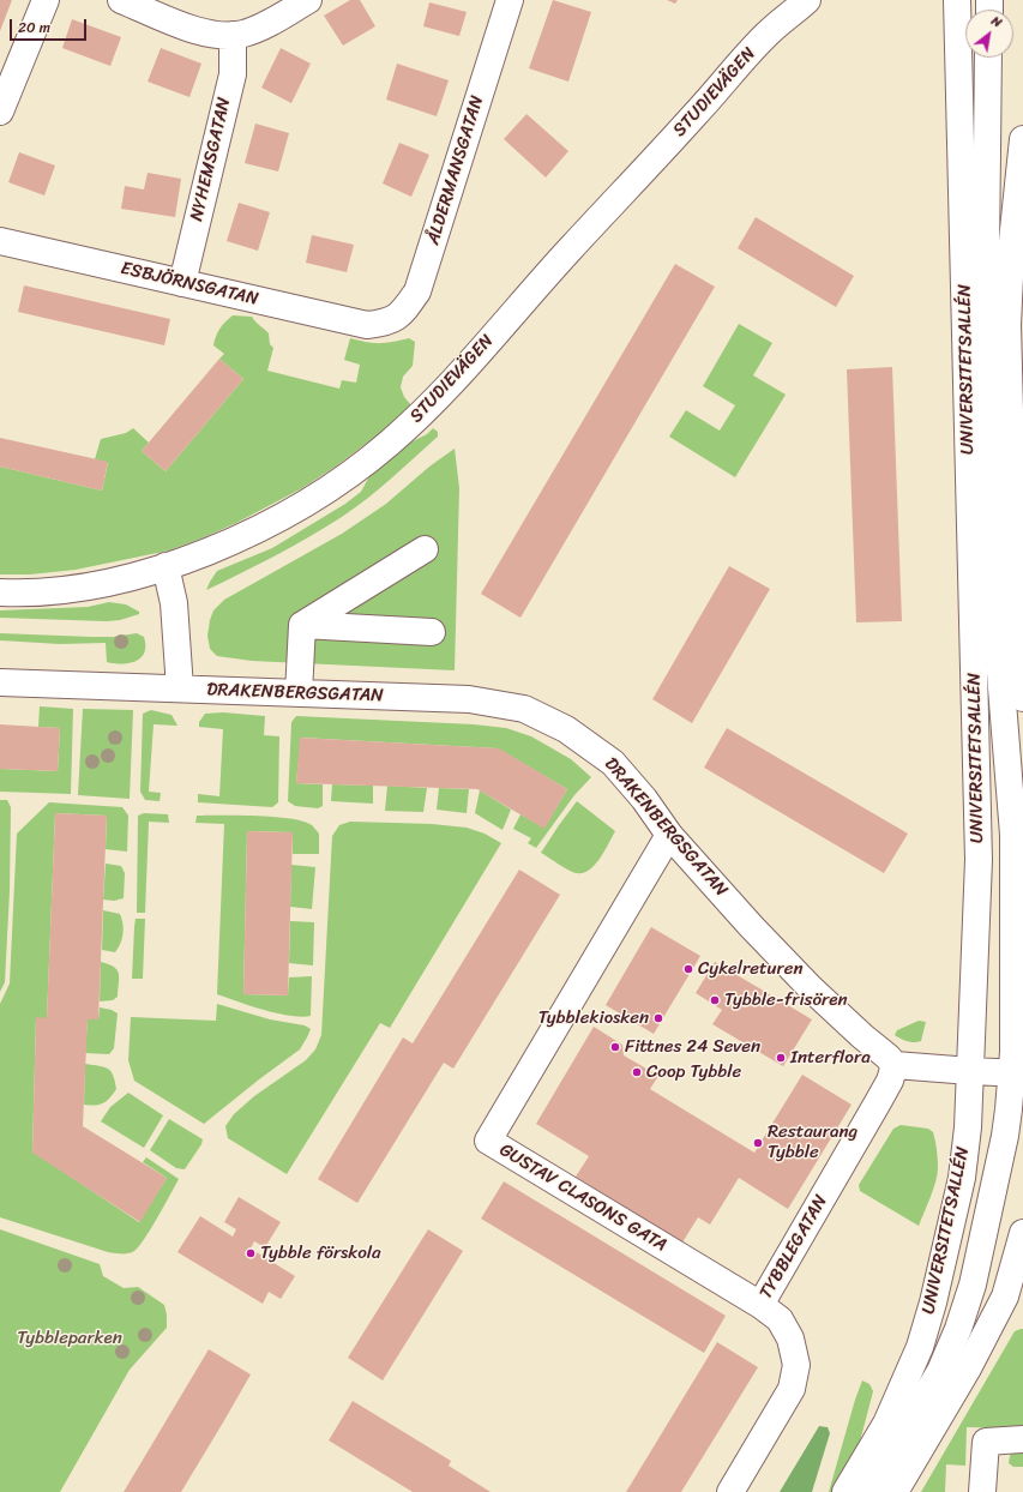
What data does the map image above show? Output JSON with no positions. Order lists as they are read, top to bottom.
{
  "streets": {
    "street": [
      "STUDIEVÄGEN",
      "NYHEMSGATAN",
      "ÅLDERMANSGATAN",
      "ESBJÖRNSGATAN",
      "UNIVERSITETSALLÉN",
      "DRAKENBERGSGATAN",
      "GUSTAV CLASONS GATA",
      "TYBBLEGATAN"
    ]
  },
  "crossings": [
    ["NYHEMSGATAN", "ESBJÖRNSGATAN"],
    ["ÅLDERMANSGATAN", "ESBJÖRNSGATAN"],
    ["DRAKENBERGSGATAN", "GUSTAV CLASONS GATA"],
    ["DRAKENBERGSGATAN", "TYBBLEGATAN"],
    ["GUSTAV CLASONS GATA", "TYBBLEGATAN"]
  ],
  "parks": ["Tybbleparken"],
  "places": [
    "Cykelreturen",
    "Tybble-frisören",
    "Tybblekiosken",
    "Fittnes 24 Seven",
    "Interflora",
    "Coop Tybble",
    "Restaurang Tybble",
    "Tybble förskola"
  ],
  "scale_bar": "20 m",
  "north": "top right"
}
